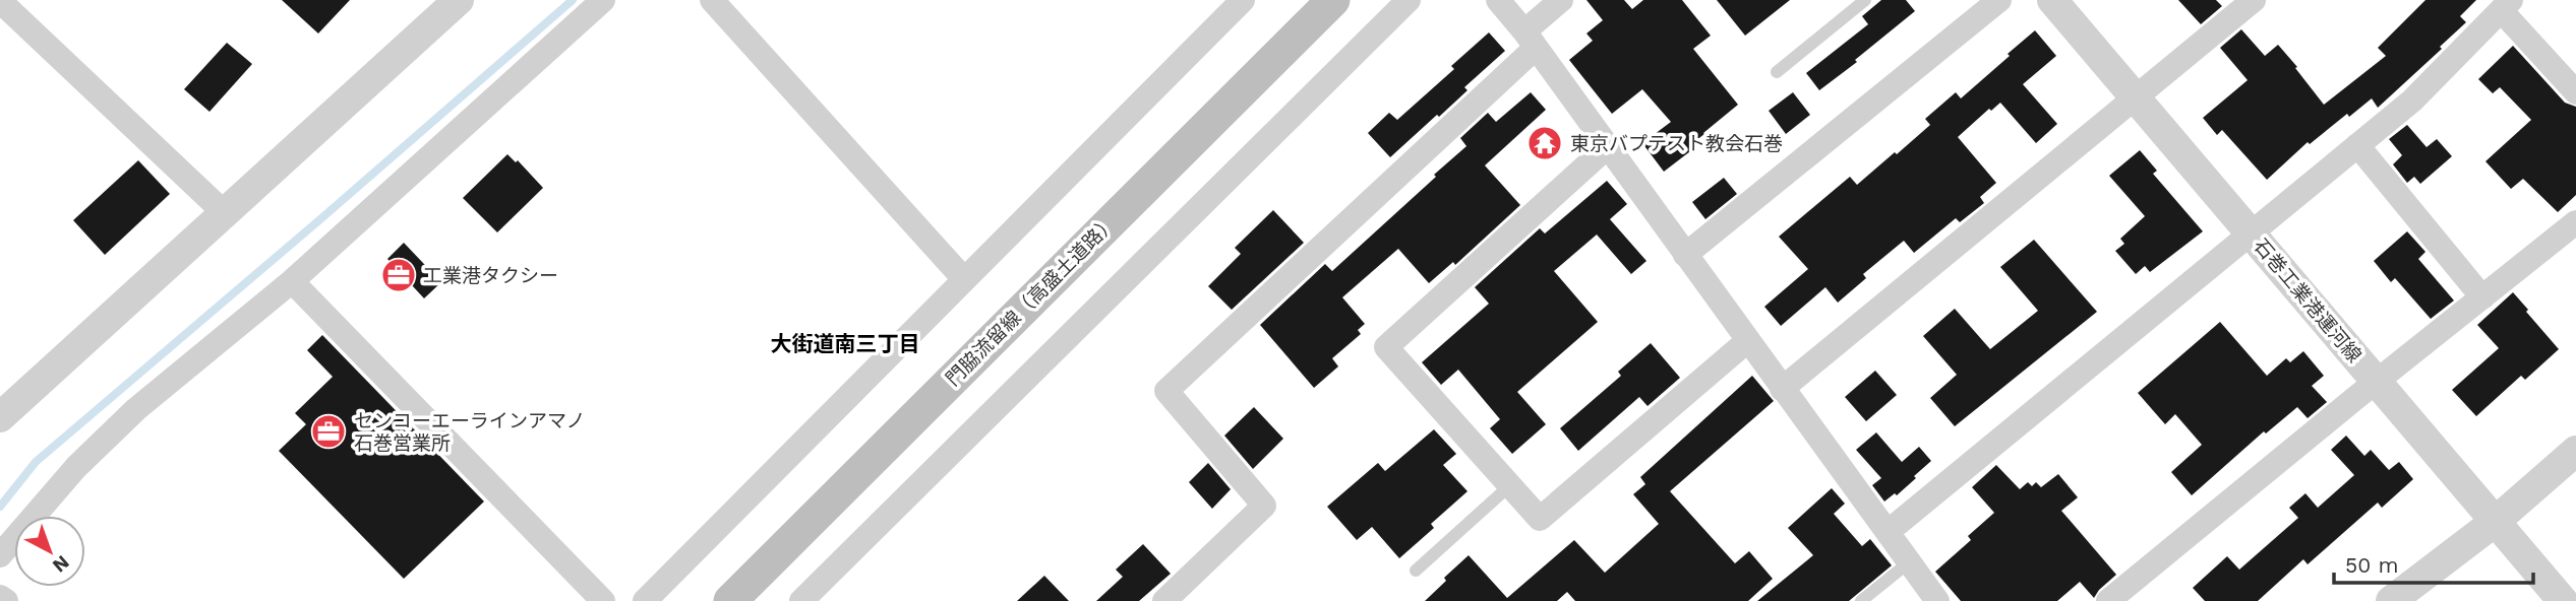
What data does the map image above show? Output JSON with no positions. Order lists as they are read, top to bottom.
{
  "streets": {
    "main road": ["門脇流留線（高盛土道路）"],
    "street": ["石巻工業港運河線"]
  },
  "districts": ["大街道南三丁目"],
  "places": {
    "temple": ["東京バプテスト教会石巻"],
    "office": ["工業港タクシー", "センコーエーラインアマノ 石巻営業所"]
  },
  "scale_bar": "50 m",
  "north": "bottom right"
}
